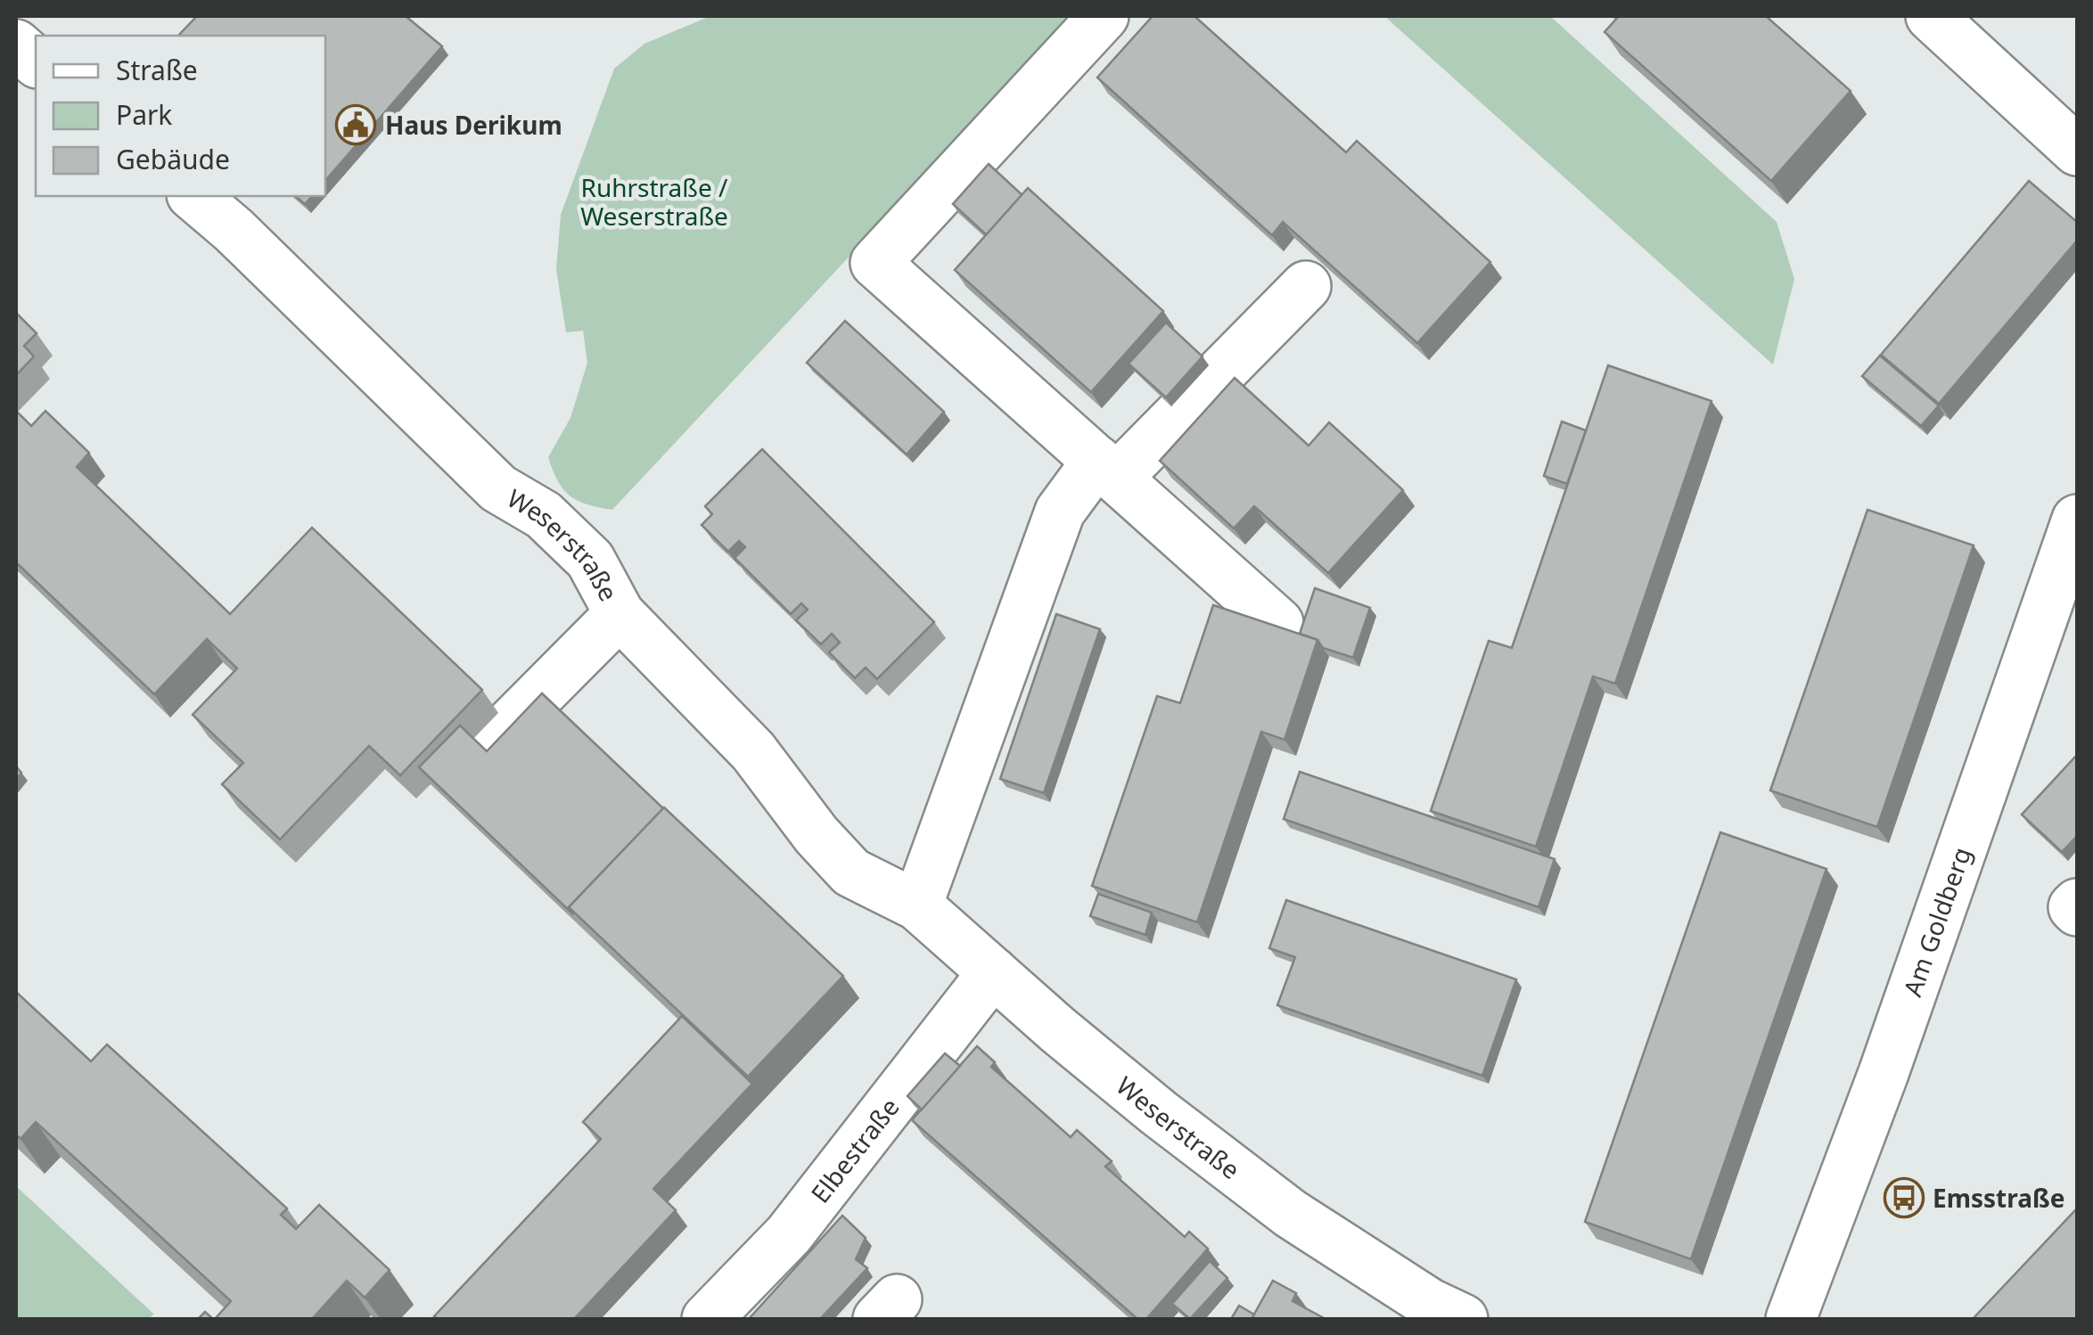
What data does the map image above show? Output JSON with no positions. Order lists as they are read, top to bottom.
{
  "streets": {
    "street": ["Weserstraße", "Am Goldberg", "Elbestraße"]
  },
  "crossings": [
    ["Weserstraße", "Elbestraße"]
  ],
  "parks": ["Ruhrstraße / Weserstraße"],
  "places": {
    "public building": ["Haus Derikum"],
    "bus stop": ["Emsstraße"]
  },
  "legend": ["Straße", "Park", "Gebäude"]
}
